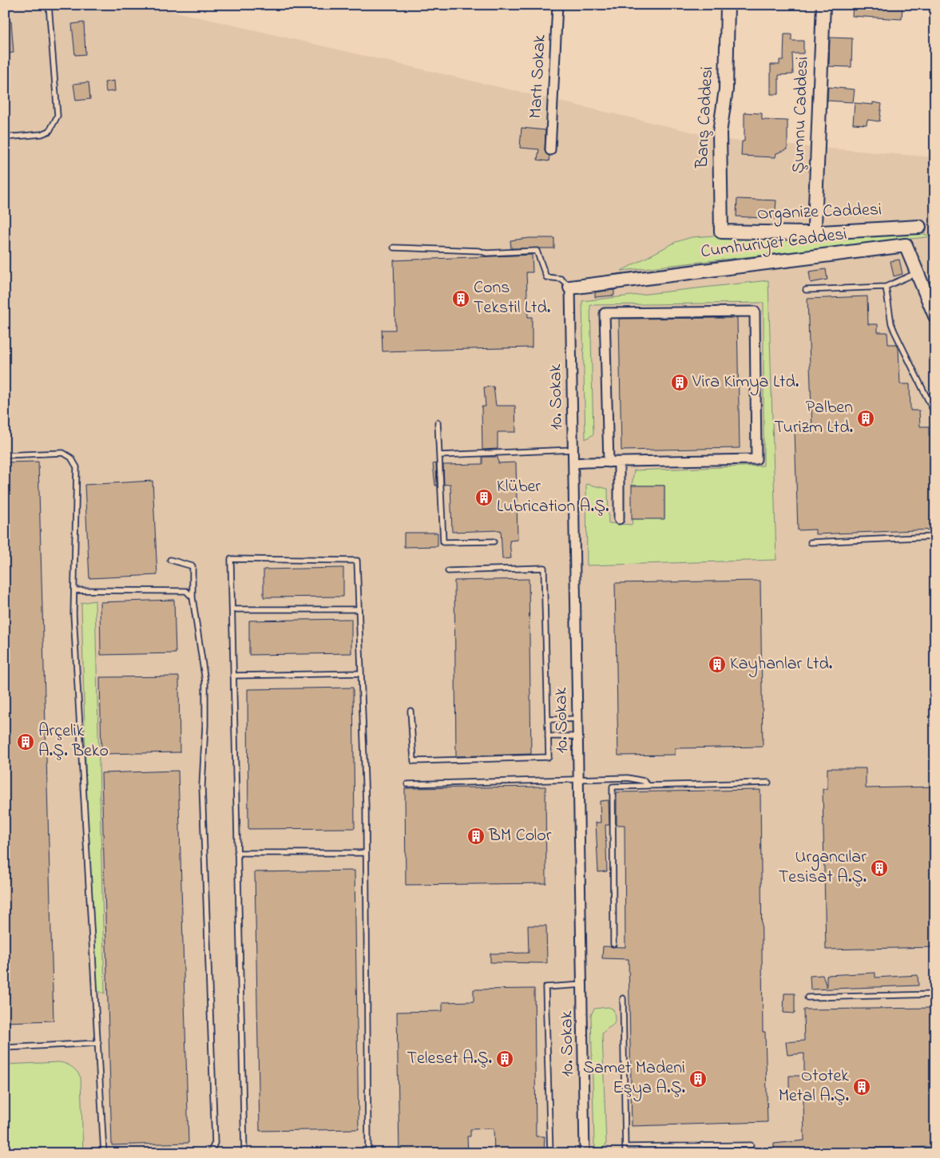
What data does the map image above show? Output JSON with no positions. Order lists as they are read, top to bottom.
{
  "streets": {
    "street": [
      "Martı Sokak",
      "Şumnu Caddesi",
      "Barış Caddesi",
      "Organize Caddesi",
      "Cumhuriyet Caddesi",
      "10. Sokak"
    ]
  },
  "crossings": [
    ["Barış Caddesi", "Organize Caddesi"],
    ["Cumhuriyet Caddesi", "10. Sokak"]
  ],
  "places": {
    "building": [
      "Cons Tekstil Ltd.",
      "Vira Kimya Ltd.",
      "Palben Turizm Ltd.",
      "Klüber Lubrication A.Ş.",
      "Kayhanlar Ltd.",
      "Arçelik A.Ş. Beko",
      "BM Color",
      "Urgancılar Tesisat A.Ş.",
      "Teleset A.Ş.",
      "Samet Madeni Eşya A.Ş.",
      "Ototek Metal A.Ş."
    ]
  }
}
